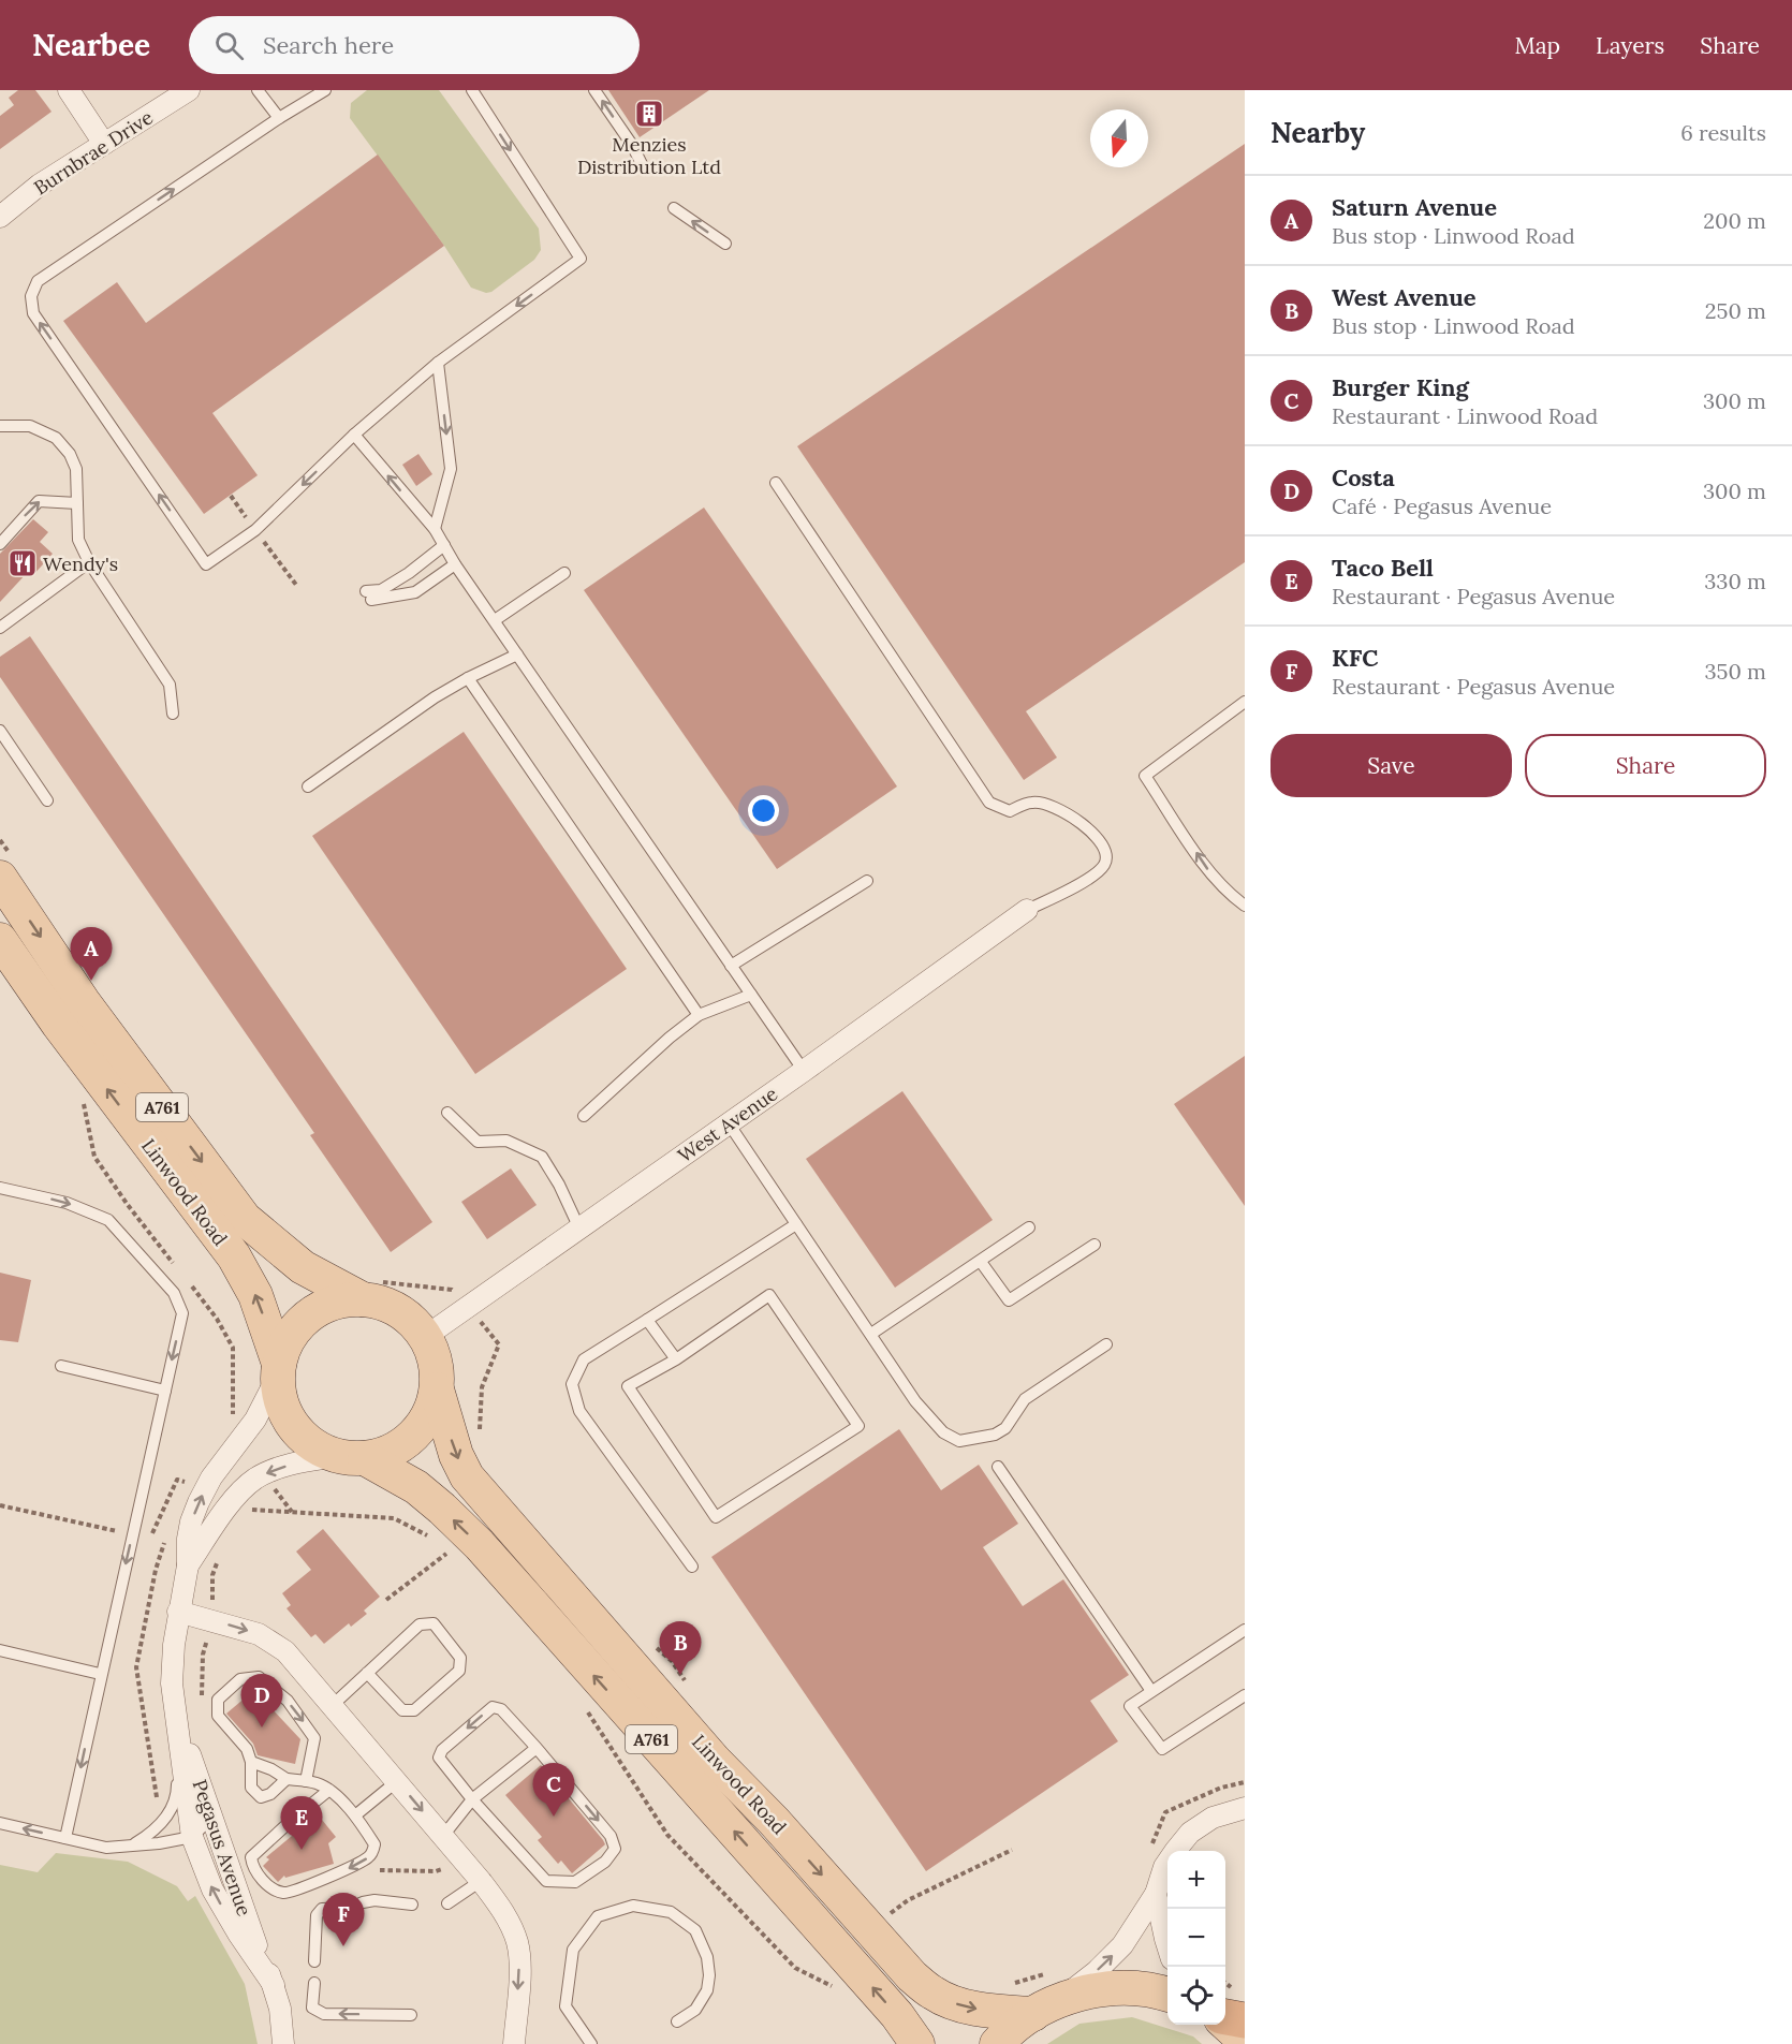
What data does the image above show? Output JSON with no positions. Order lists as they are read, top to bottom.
{
  "streets": {
    "main road": ["A761", "Linwood Road"],
    "street": ["Burnbrae Drive", "West Avenue", "Pegasus Avenue"]
  },
  "crossings": [
    ["West Avenue", "Linwood Road"],
    ["West Avenue", "Pegasus Avenue"],
    ["Linwood Road", "Pegasus Avenue"]
  ],
  "places": {
    "building": ["Menzies Distribution Ltd"],
    "restaurant": ["Wendy's"]
  },
  "north": "bottom",
  "page": {
    "header": "Nearbee",
    "search": "Search here",
    "nav": ["Map", "Layers", "Share"],
    "heading": ["Nearby", "6 results"],
    "list": [
      {
        "mark": "A",
        "name": "Saturn Avenue",
        "note": "Bus stop · Linwood Road",
        "value": "200 m"
      },
      {
        "mark": "B",
        "name": "West Avenue",
        "note": "Bus stop · Linwood Road",
        "value": "250 m"
      },
      {
        "mark": "C",
        "name": "Burger King",
        "note": "Restaurant · Linwood Road",
        "value": "300 m"
      },
      {
        "mark": "D",
        "name": "Costa",
        "note": "Café · Pegasus Avenue",
        "value": "300 m"
      },
      {
        "mark": "E",
        "name": "Taco Bell",
        "note": "Restaurant · Pegasus Avenue",
        "value": "330 m"
      },
      {
        "mark": "F",
        "name": "KFC",
        "note": "Restaurant · Pegasus Avenue",
        "value": "350 m"
      }
    ],
    "buttons": ["Save", "Share"],
    "pins": [
      "A",
      "B",
      "D",
      "C",
      "E",
      "F"
    ],
    "map_buttons": ["+", "−"]
  }
}
